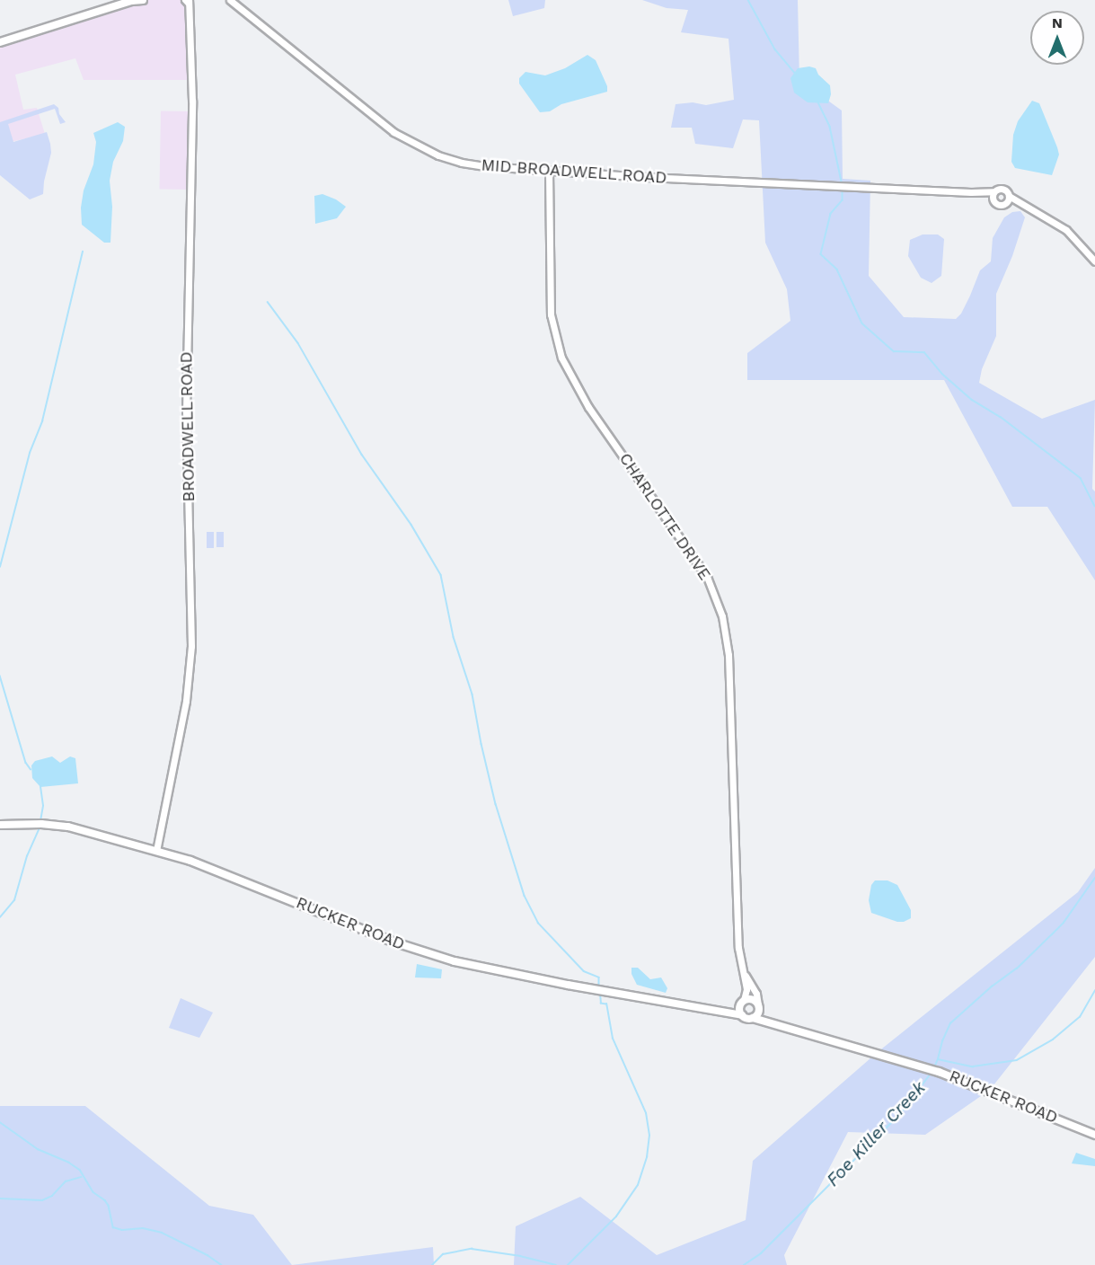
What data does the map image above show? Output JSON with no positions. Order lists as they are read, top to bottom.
{
  "streets": {
    "main road": ["RUCKER ROAD"],
    "street": ["MID BROADWELL ROAD", "BROADWELL ROAD", "CHARLOTTE DRIVE"]
  },
  "crossings": [
    ["MID BROADWELL ROAD", "CHARLOTTE DRIVE"],
    ["BROADWELL ROAD", "RUCKER ROAD"],
    ["CHARLOTTE DRIVE", "RUCKER ROAD"]
  ],
  "water": ["Foe Killer Creek"],
  "north": "top"
}
